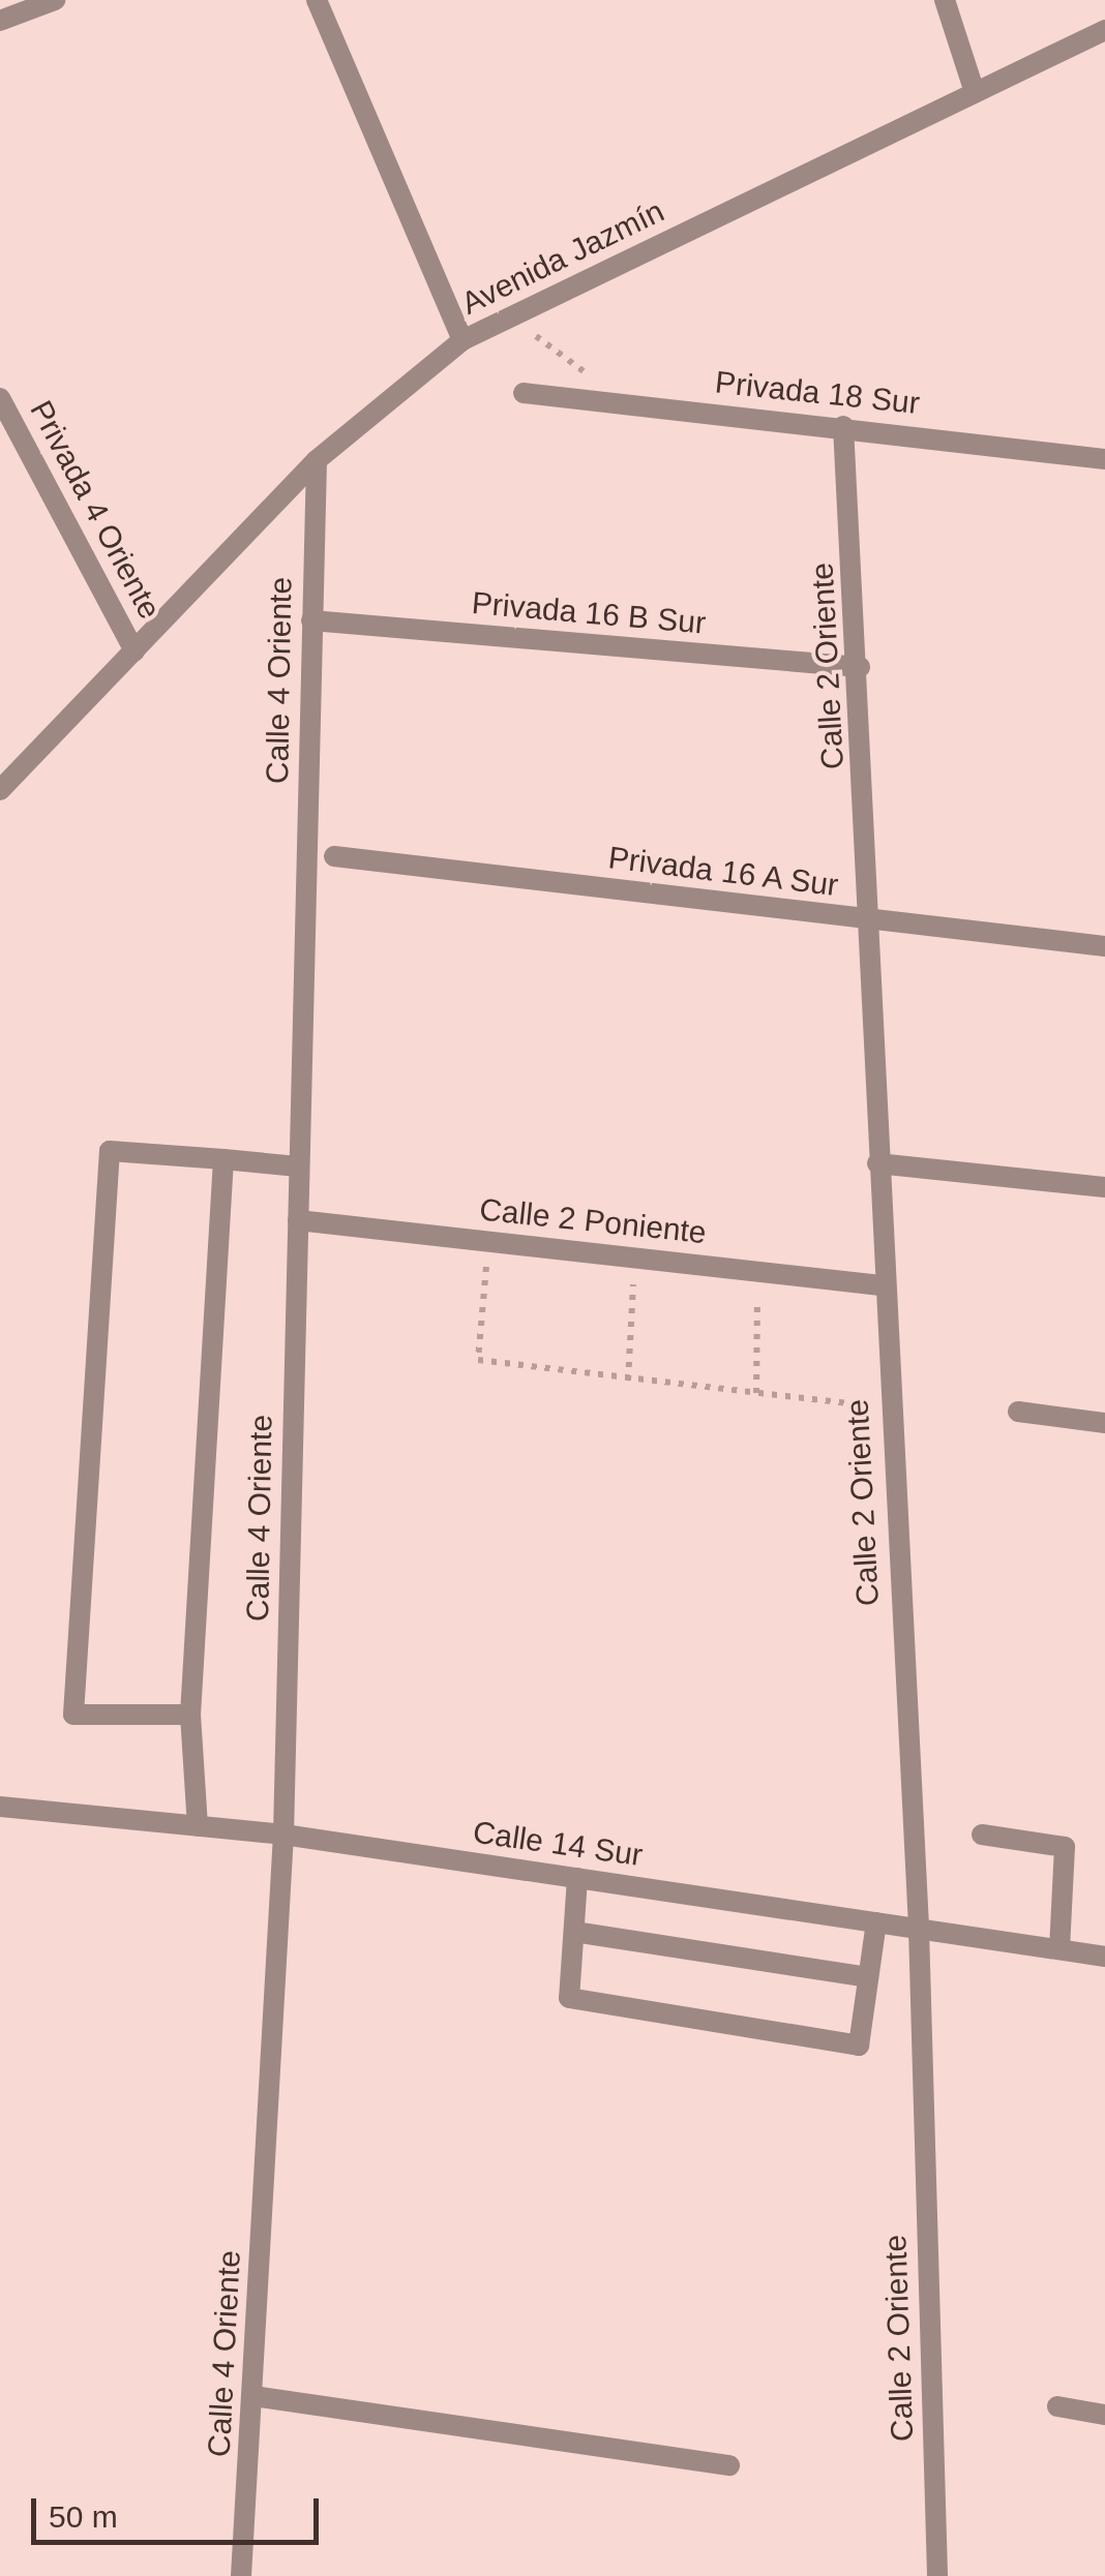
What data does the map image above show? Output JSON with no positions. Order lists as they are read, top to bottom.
{
  "streets": {
    "street": [
      "Avenida Jazmín",
      "Privada 18 Sur",
      "Privada 4 Oriente",
      "Privada 16 B Sur",
      "Calle 2 Oriente",
      "Calle 4 Oriente",
      "Privada 16 A Sur",
      "Calle 2 Poniente",
      "Calle 14 Sur"
    ]
  },
  "crossings": [
    ["Avenida Jazmín", "Privada 4 Oriente"],
    ["Avenida Jazmín", "Calle 4 Oriente"],
    ["Privada 18 Sur", "Calle 2 Oriente"],
    ["Privada 16 B Sur", "Calle 2 Oriente"],
    ["Privada 16 B Sur", "Calle 4 Oriente"],
    ["Calle 2 Oriente", "Privada 16 A Sur"],
    ["Calle 2 Oriente", "Calle 2 Poniente"],
    ["Calle 2 Oriente", "Calle 14 Sur"],
    ["Calle 4 Oriente", "Calle 2 Poniente"],
    ["Calle 4 Oriente", "Calle 14 Sur"]
  ],
  "scale_bar": "50 m"
}
